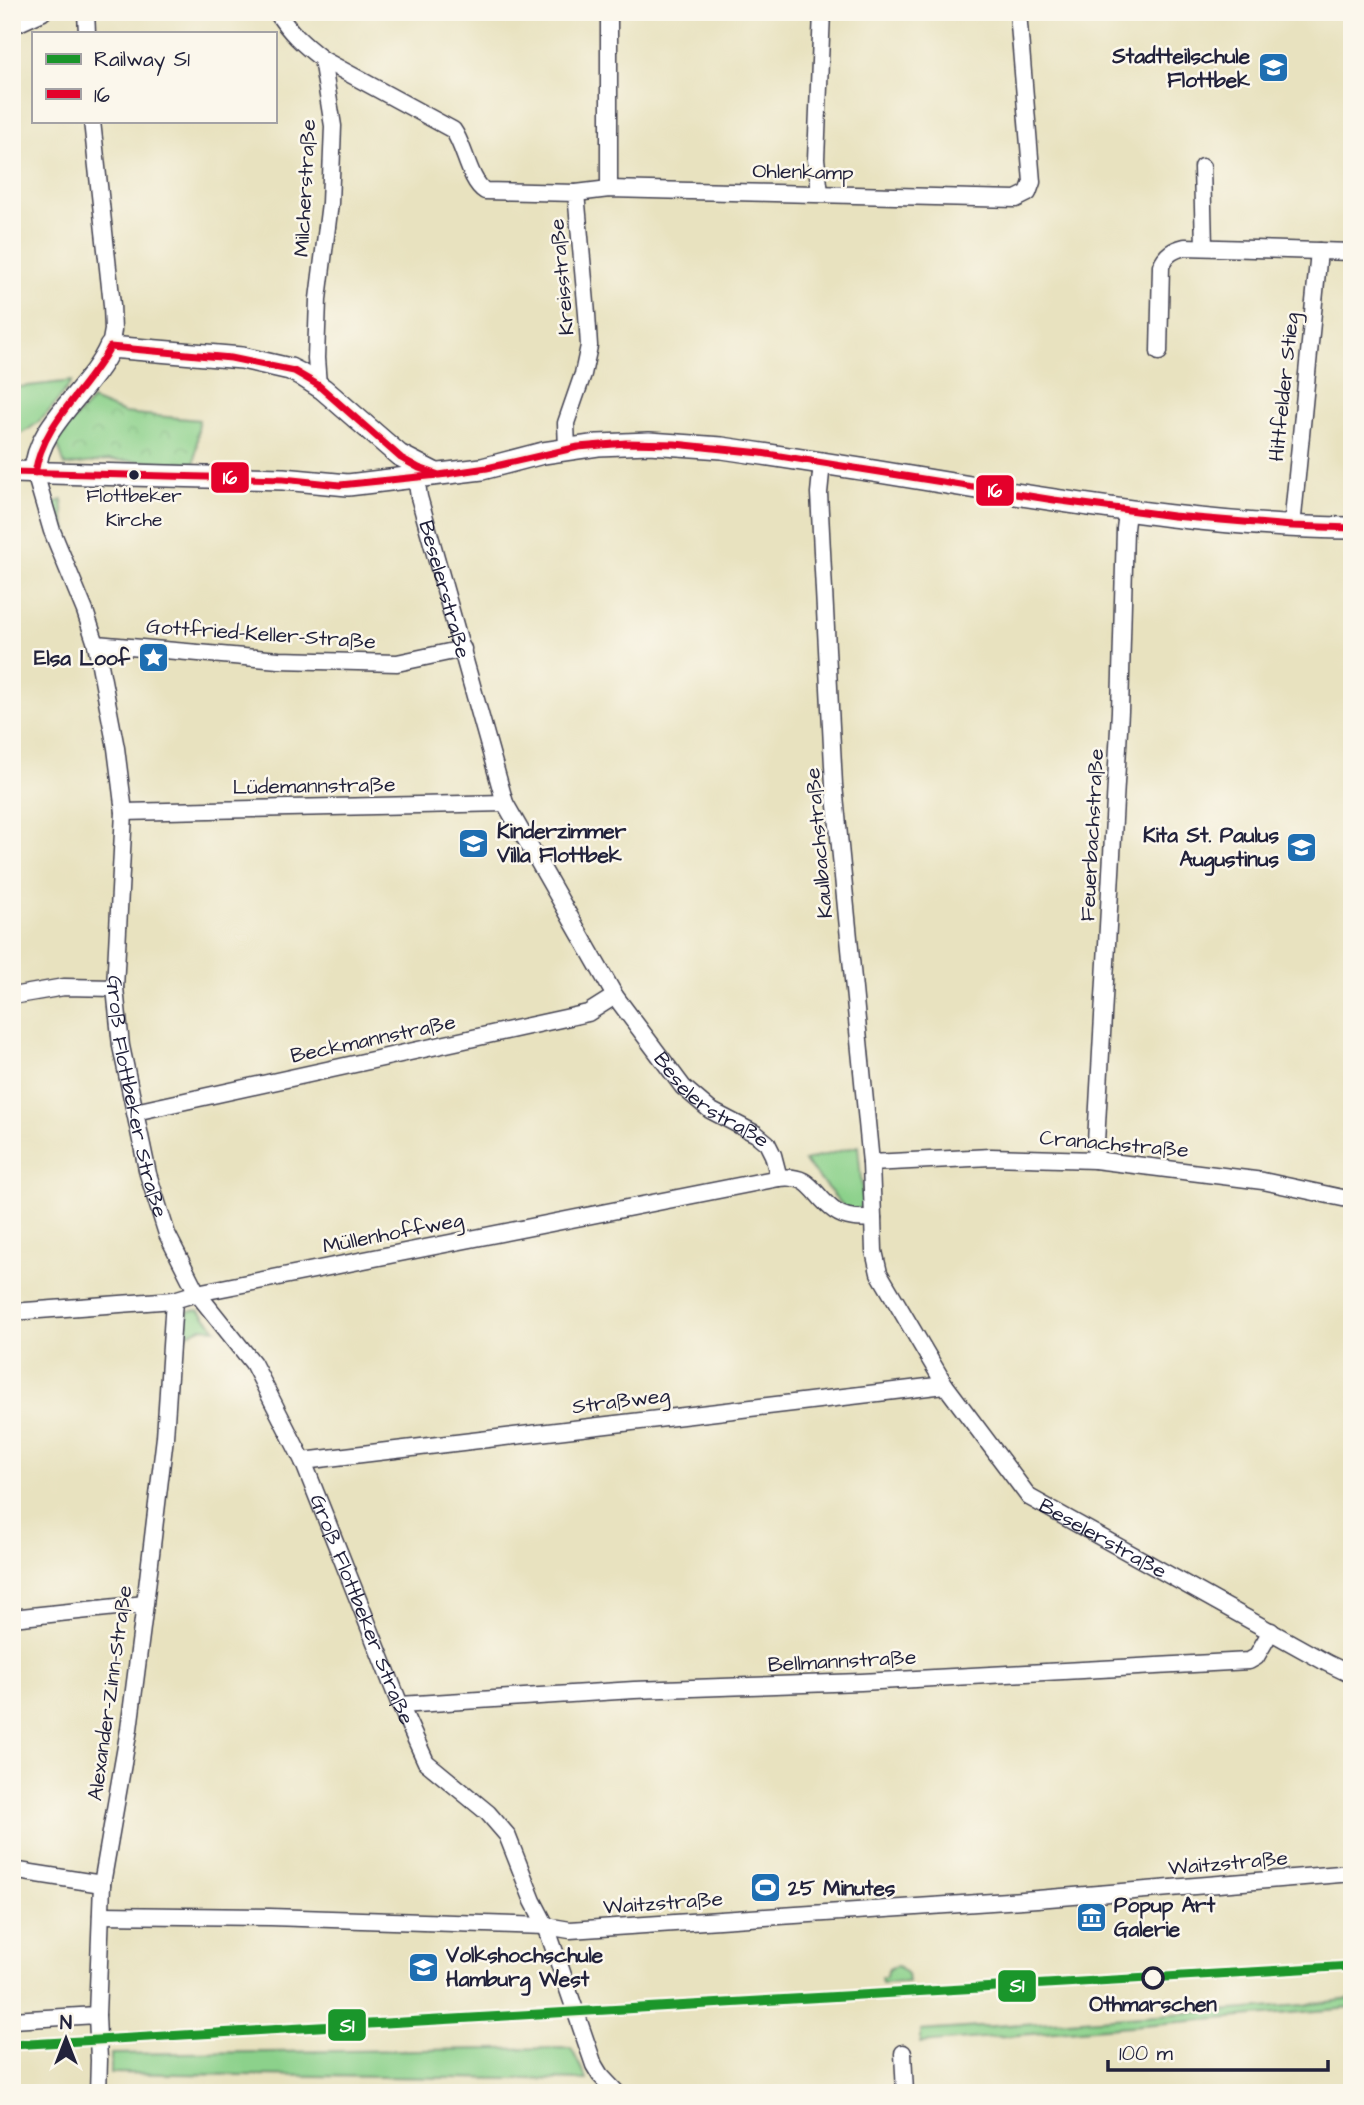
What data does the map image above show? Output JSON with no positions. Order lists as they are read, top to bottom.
{
  "streets": {
    "street": [
      "Ohlenkamp",
      "Milcherstraße",
      "Kreisstraße",
      "Hittfelder Stieg",
      "Beselerstraße",
      "Gottfried-Keller-Straße",
      "Lüdemannstraße",
      "Feuerbachstraße",
      "Kaulbachstraße",
      "Beckmannstraße",
      "Groß Flottbeker Straße",
      "Cranachstraße",
      "Müllenhoffweg",
      "Straßweg",
      "Bellmannstraße",
      "Alexander-Zinn-Straße",
      "Waitzstraße"
    ]
  },
  "crossings": [
    ["Ohlenkamp", "Kreisstraße"],
    ["Milcherstraße", "Kreisstraße"],
    ["Beselerstraße", "Gottfried-Keller-Straße"],
    ["Beselerstraße", "Lüdemannstraße"],
    ["Beselerstraße", "Kaulbachstraße"],
    ["Beselerstraße", "Beckmannstraße"],
    ["Beselerstraße", "Müllenhoffweg"],
    ["Beselerstraße", "Straßweg"],
    ["Beselerstraße", "Bellmannstraße"],
    ["Gottfried-Keller-Straße", "Groß Flottbeker Straße"],
    ["Lüdemannstraße", "Groß Flottbeker Straße"],
    ["Feuerbachstraße", "Cranachstraße"],
    ["Kaulbachstraße", "Cranachstraße"],
    ["Beckmannstraße", "Groß Flottbeker Straße"],
    ["Groß Flottbeker Straße", "Müllenhoffweg"],
    ["Groß Flottbeker Straße", "Straßweg"],
    ["Groß Flottbeker Straße", "Bellmannstraße"],
    ["Groß Flottbeker Straße", "Waitzstraße"],
    ["Müllenhoffweg", "Alexander-Zinn-Straße"],
    ["Alexander-Zinn-Straße", "Waitzstraße"]
  ],
  "places": {
    "school or university": [
      "Stadtteilschule Flottbek",
      "Kinderzimmer Villa Flottbek",
      "Kita St. Paulus Augustinus",
      "Volkshochschule Hamburg West"
    ],
    "other": ["Flottbeker Kirche", "Othmarschen"],
    "place": ["Elsa Loof"],
    "sports": ["25 Minutes"],
    "museum": ["Popup Art Galerie"]
  },
  "lines": ["transit line 16", "rail line S1"],
  "legend": ["Railway S1", "16"],
  "scale_bar": "100 m",
  "north": "top"
}
